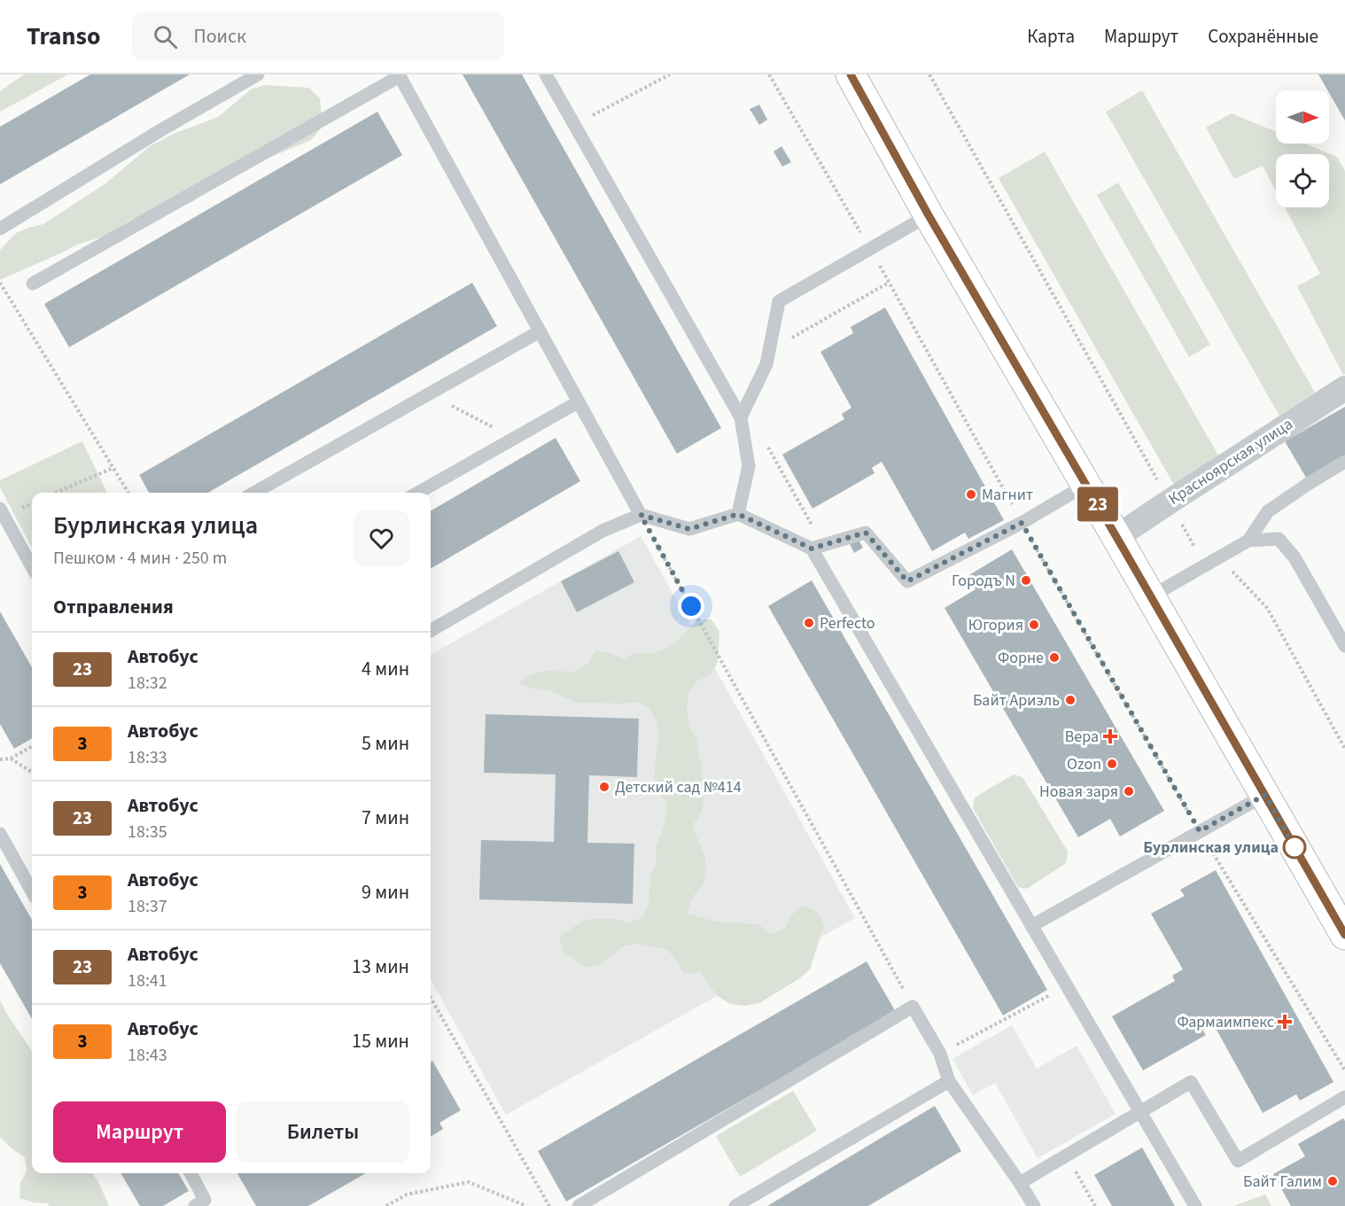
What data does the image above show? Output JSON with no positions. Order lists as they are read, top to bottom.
{
  "streets": {
    "street": ["Красноярская улица"]
  },
  "places": {
    "other": [
      "Магнит",
      "Городъ N",
      "Perfecto",
      "Югория",
      "Форне",
      "Байт Ариэль",
      "Ozon",
      "Детский сад №414",
      "Новая заря",
      "Бурлинская улица",
      "Байт Галим"
    ],
    "health": ["Вера", "Фармаимпекс"]
  },
  "lines": ["bus line 23"],
  "north": "right",
  "page": {
    "header": "Transo",
    "search": "Поиск",
    "nav": ["Карта", "Маршрут", "Сохранённые"],
    "on_map": "23",
    "heading": [
      ["Бурлинская улица", "Пешком · 4 мин · 250 m"],
      "Отправления"
    ],
    "list": [
      {
        "mark": "23",
        "name": "Автобус",
        "note": "18:32",
        "value": "4 мин"
      },
      {
        "mark": "3",
        "name": "Автобус",
        "note": "18:33",
        "value": "5 мин"
      },
      {
        "mark": "23",
        "name": "Автобус",
        "note": "18:35",
        "value": "7 мин"
      },
      {
        "mark": "3",
        "name": "Автобус",
        "note": "18:37",
        "value": "9 мин"
      },
      {
        "mark": "23",
        "name": "Автобус",
        "note": "18:41",
        "value": "13 мин"
      },
      {
        "mark": "3",
        "name": "Автобус",
        "note": "18:43",
        "value": "15 мин"
      }
    ],
    "buttons": ["Маршрут", "Билеты"]
  }
}
